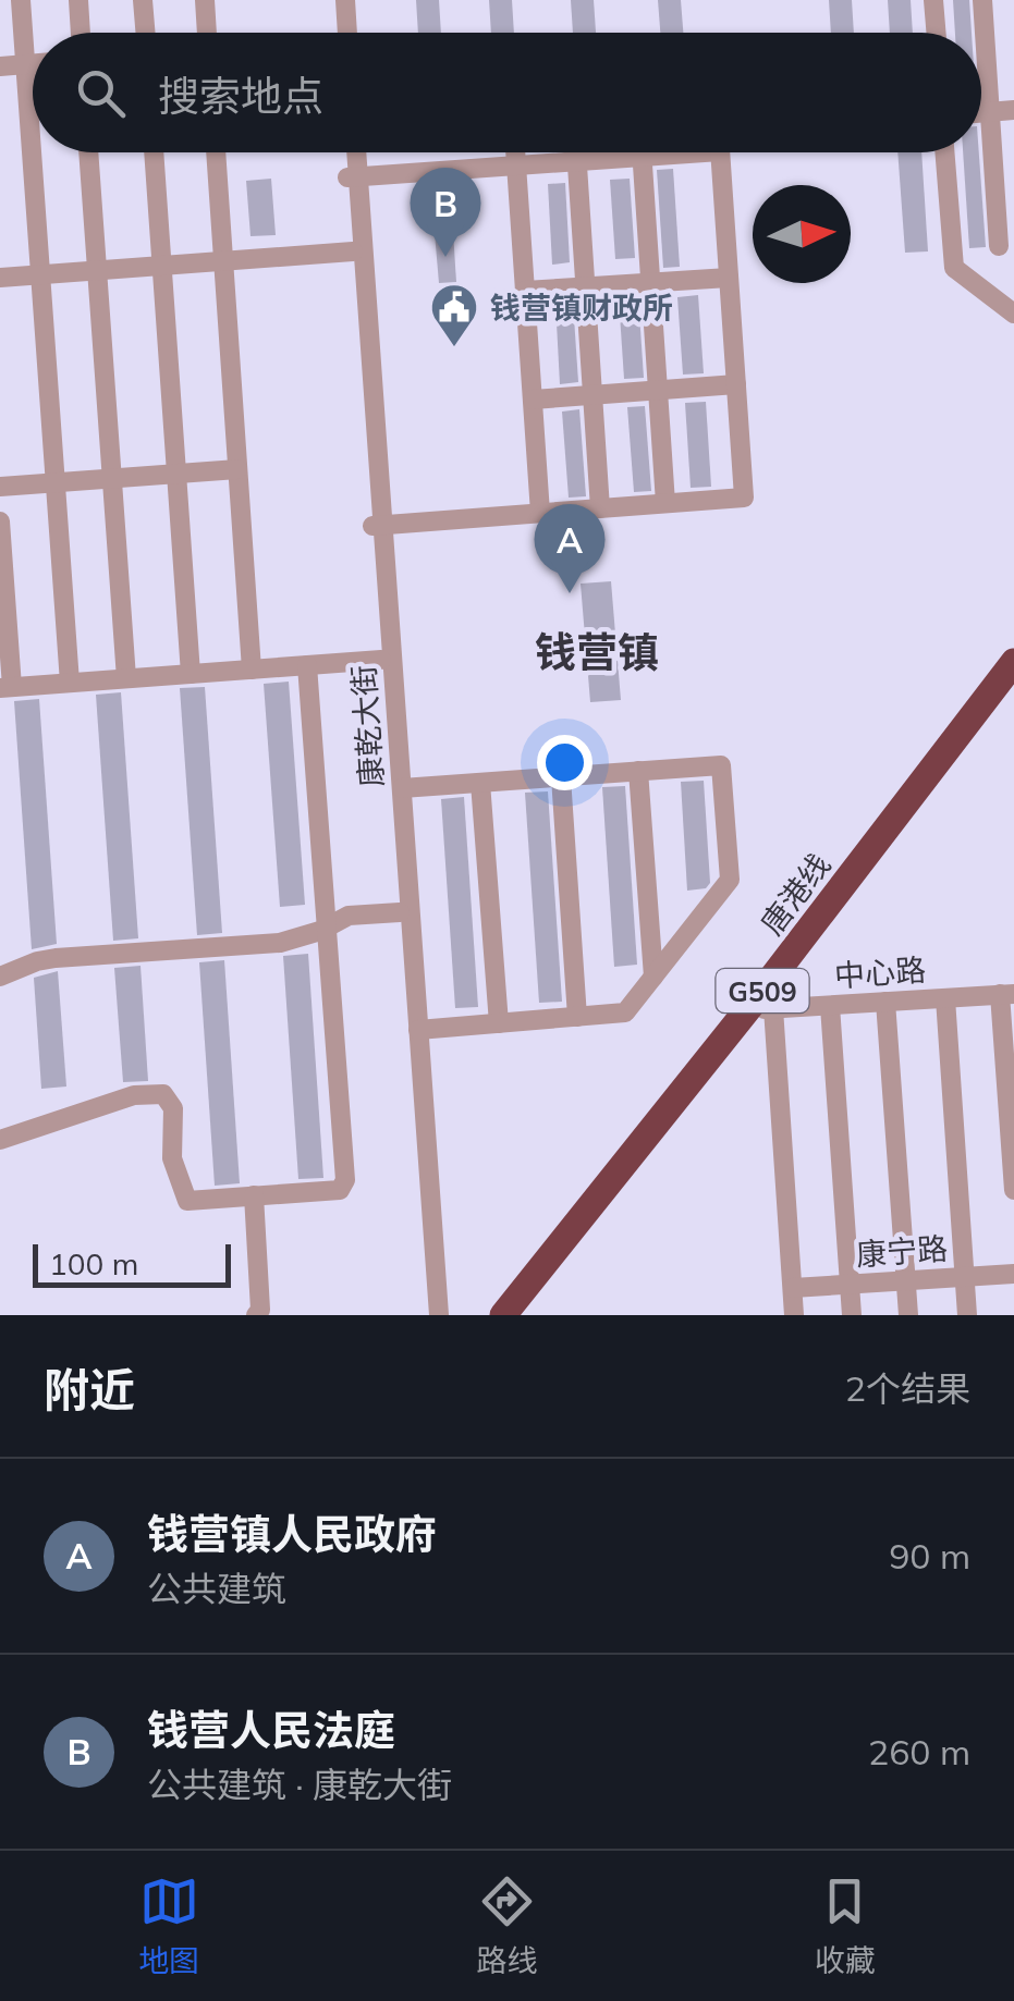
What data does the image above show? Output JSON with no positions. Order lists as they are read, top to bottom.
{
  "streets": {
    "highway": ["唐港线", "G509"],
    "street": ["康乾大街", "中心路", "康宁路"]
  },
  "crossings": [
    ["唐港线", "中心路"]
  ],
  "districts": ["钱营镇"],
  "places": {
    "public building": ["钱营镇财政所"]
  },
  "scale_bar": "100 m",
  "north": "right",
  "page": {
    "search": "搜索地点",
    "pins": ["B", "A"],
    "scale": "100 m",
    "heading": ["附近", "2个结果"],
    "list": [
      {
        "mark": "A",
        "name": "钱营镇人民政府",
        "note": "公共建筑",
        "value": "90 m"
      },
      {
        "mark": "B",
        "name": "钱营人民法庭",
        "note": "公共建筑 · 康乾大街",
        "value": "260 m"
      }
    ],
    "nav": ["地图", "路线", "收藏"]
  }
}
